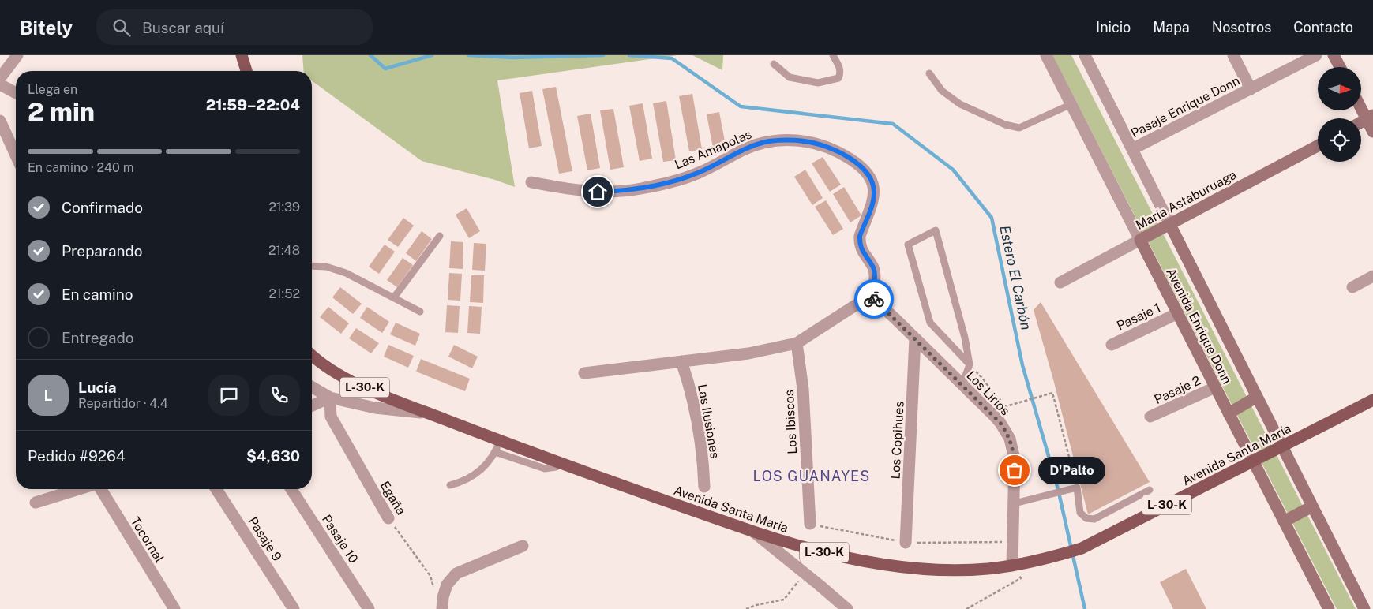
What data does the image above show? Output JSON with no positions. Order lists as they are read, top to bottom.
{
  "streets": {
    "main road": ["L-30-K", "Avenida Santa María"],
    "street": [
      "Pasaje Enrique Donn",
      "Las Amapolas",
      "María Astaburuaga",
      "Pasaje 1",
      "Avenida Enrique Donn",
      "Pasaje 2",
      "Los Lirios",
      "Las Ilusiones",
      "Los Ibiscos",
      "Los Copihues",
      "Egaña",
      "Pasaje 9",
      "Pasaje 10",
      "Tocornal"
    ]
  },
  "crossings": [
    ["Pasaje Enrique Donn", "Avenida Enrique Donn"],
    ["Las Amapolas", "Los Lirios"],
    ["María Astaburuaga", "Avenida Enrique Donn"],
    ["Pasaje 1", "Avenida Enrique Donn"],
    ["Avenida Enrique Donn", "Pasaje 2"],
    ["Avenida Enrique Donn", "Avenida Santa María"],
    ["Los Lirios", "Los Copihues"],
    ["Los Lirios", "Avenida Santa María"]
  ],
  "districts": ["LOS GUANAYES"],
  "water": ["Estero El Carbón"],
  "places": ["D'Palto"],
  "north": "right",
  "page": {
    "header": "Bitely",
    "search": "Buscar aquí",
    "nav": [
      "Inicio",
      "Mapa",
      "Nosotros",
      "Contacto"
    ],
    "heading": ["2 min", "Llega en", "21:59–22:04"],
    "panel": [
      "Lucía",
      "Repartidor · 4.4",
      "Pedido #9264",
      "$4,630"
    ],
    "bar": "En camino · 240 m",
    "list": [
      ["Confirmado", "21:39"],
      ["Preparando", "21:48"],
      ["En camino", "21:52"],
      "Entregado"
    ],
    "round": "L",
    "bubble": "D'Palto"
  }
}
